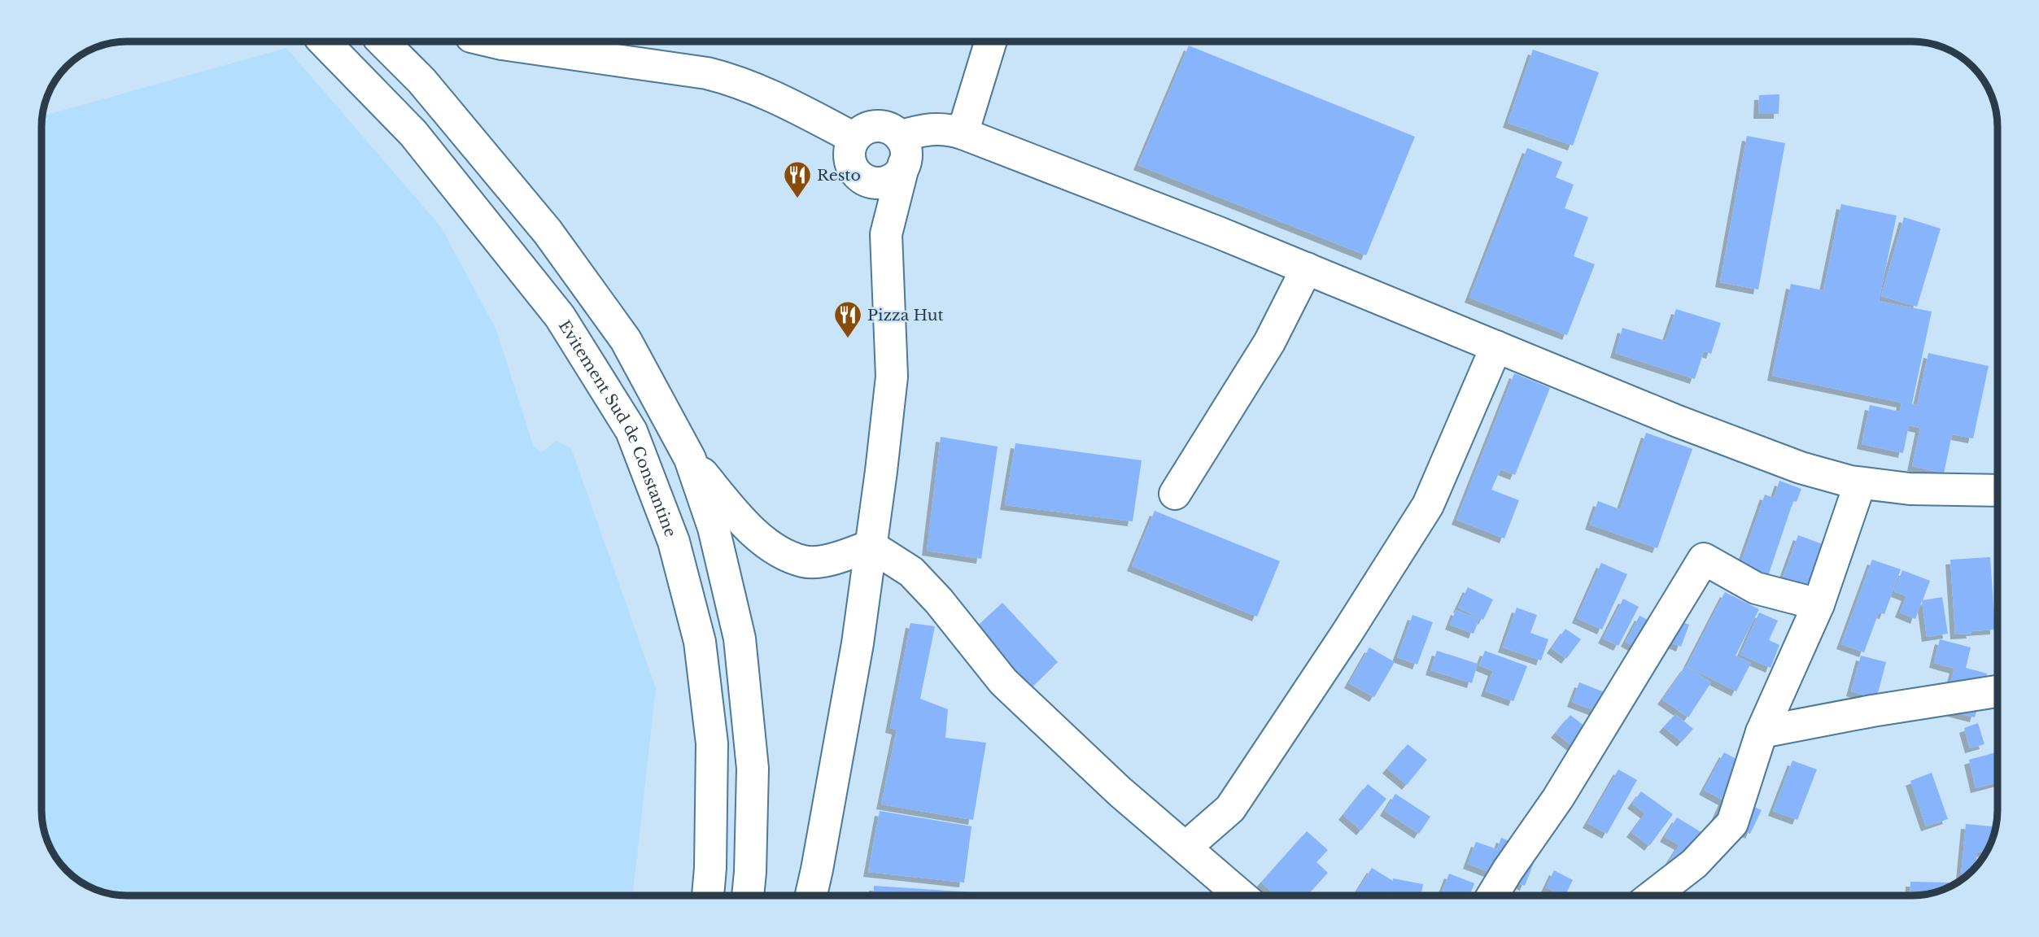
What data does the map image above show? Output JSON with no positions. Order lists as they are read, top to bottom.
{
  "streets": {
    "main road": ["Evitement Sud de Constantine"]
  },
  "places": {
    "restaurant": ["Resto", "Pizza Hut"]
  }
}
